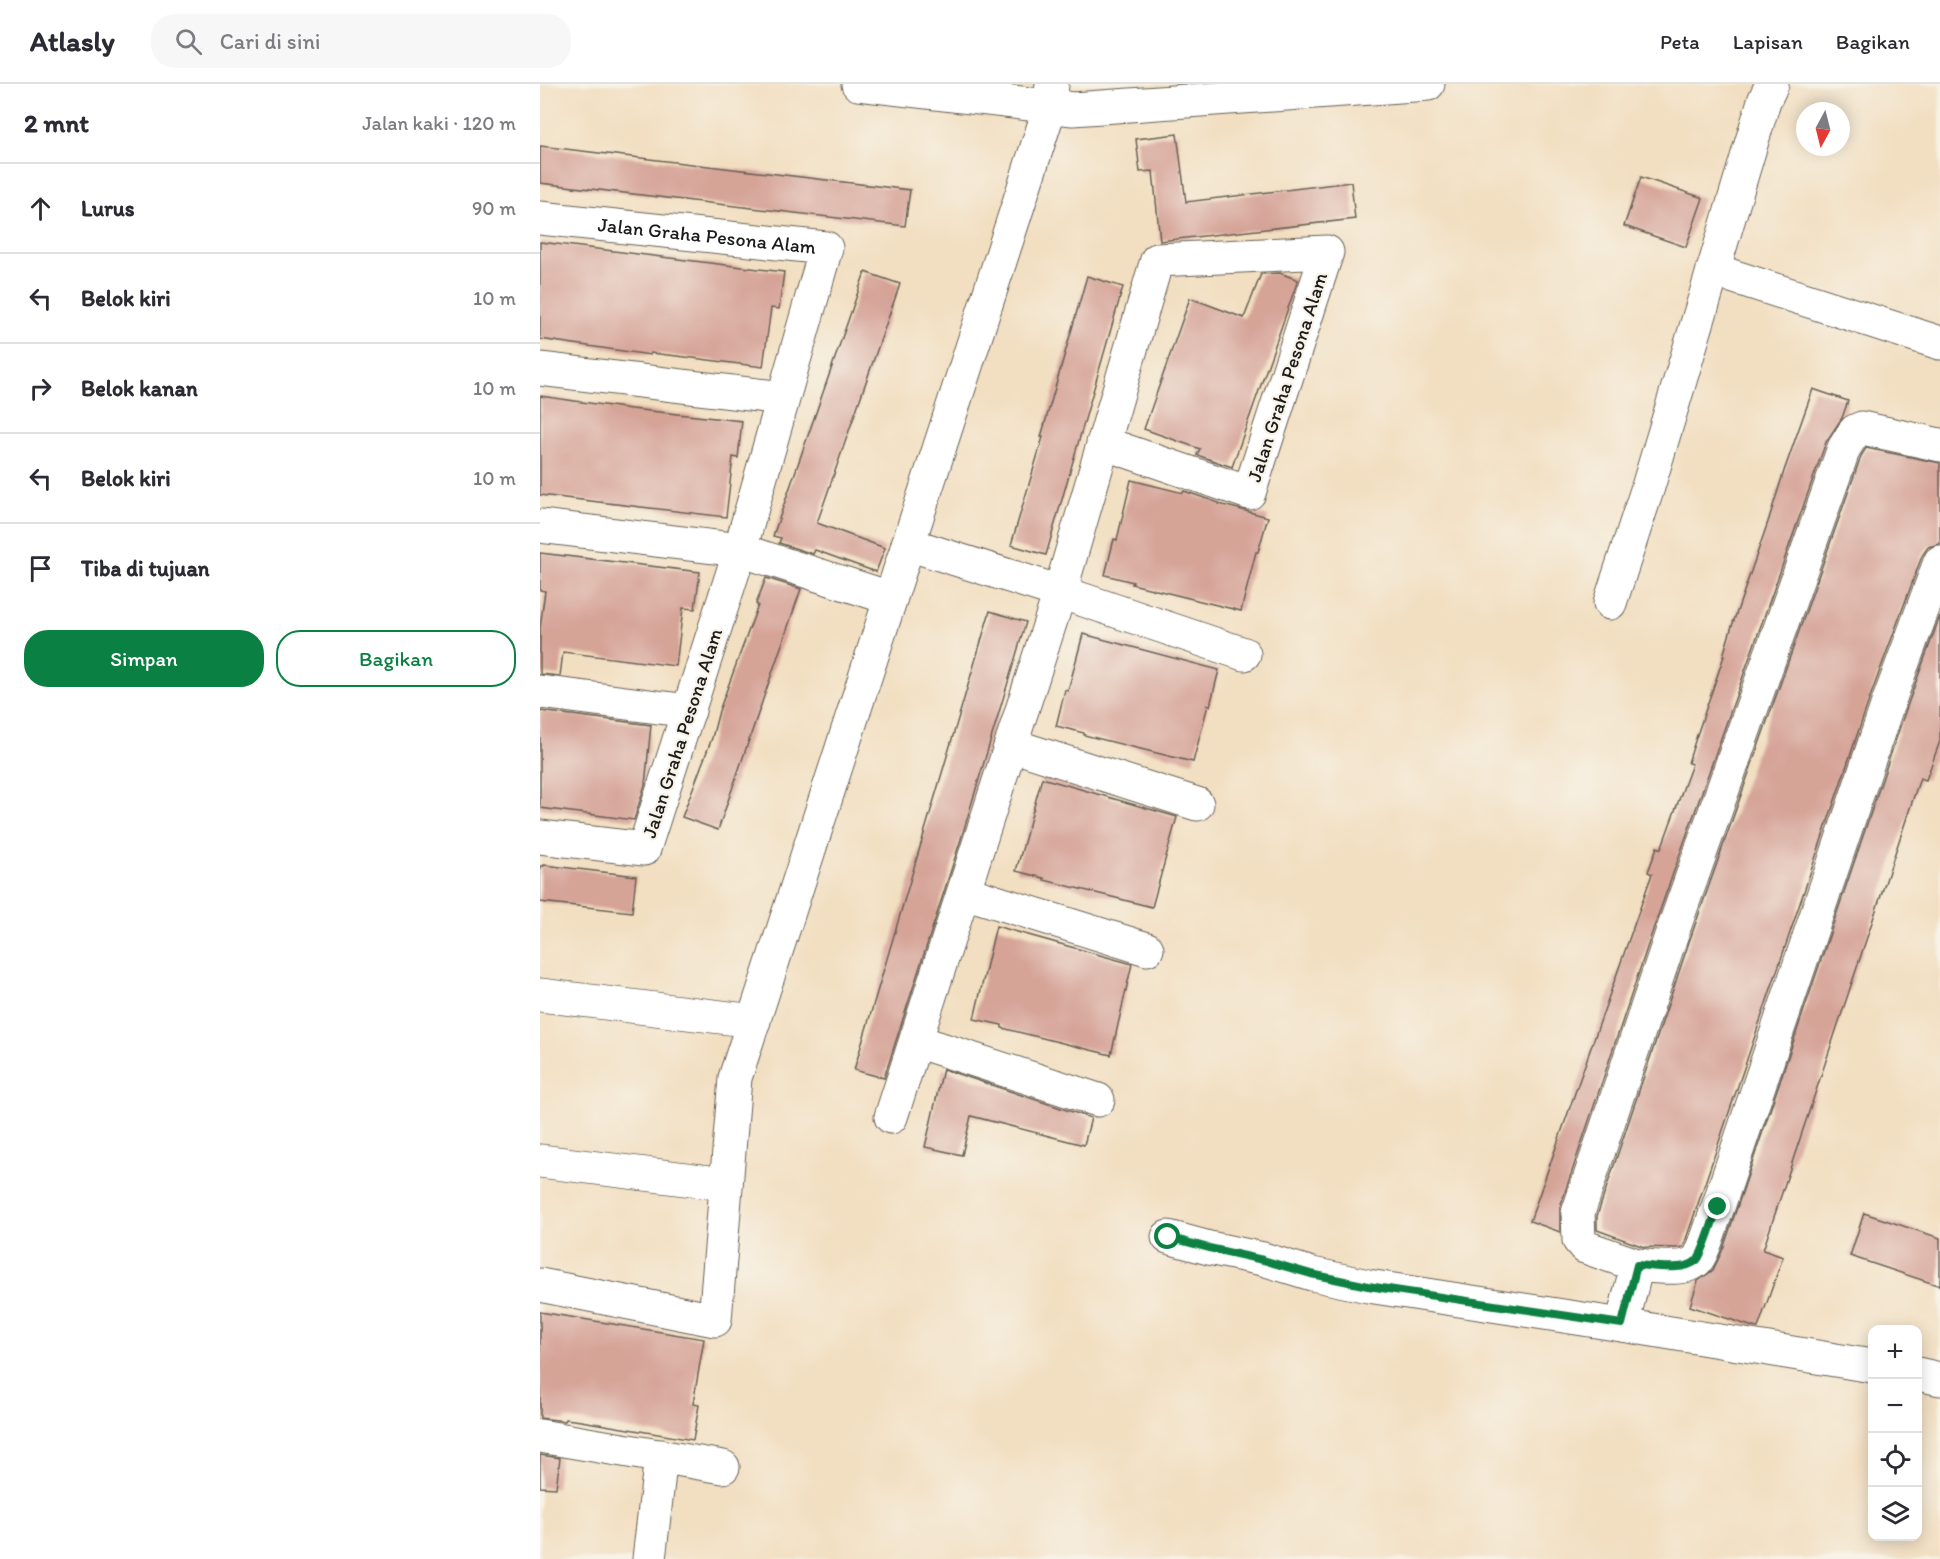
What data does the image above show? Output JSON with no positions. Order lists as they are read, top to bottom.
{
  "streets": {
    "street": ["Jalan Graha Pesona Alam"]
  },
  "north": "bottom",
  "page": {
    "header": "Atlasly",
    "search": "Cari di sini",
    "nav": ["Peta", "Lapisan", "Bagikan"],
    "heading": ["2 mnt", "Jalan kaki · 120 m"],
    "list": [
      ["Lurus", "90 m"],
      ["Belok kiri", "10 m"],
      ["Belok kanan", "10 m"],
      ["Belok kiri", "10 m"],
      "Tiba di tujuan"
    ],
    "buttons": ["Simpan", "Bagikan"],
    "map_buttons": ["+", "−"]
  }
}
